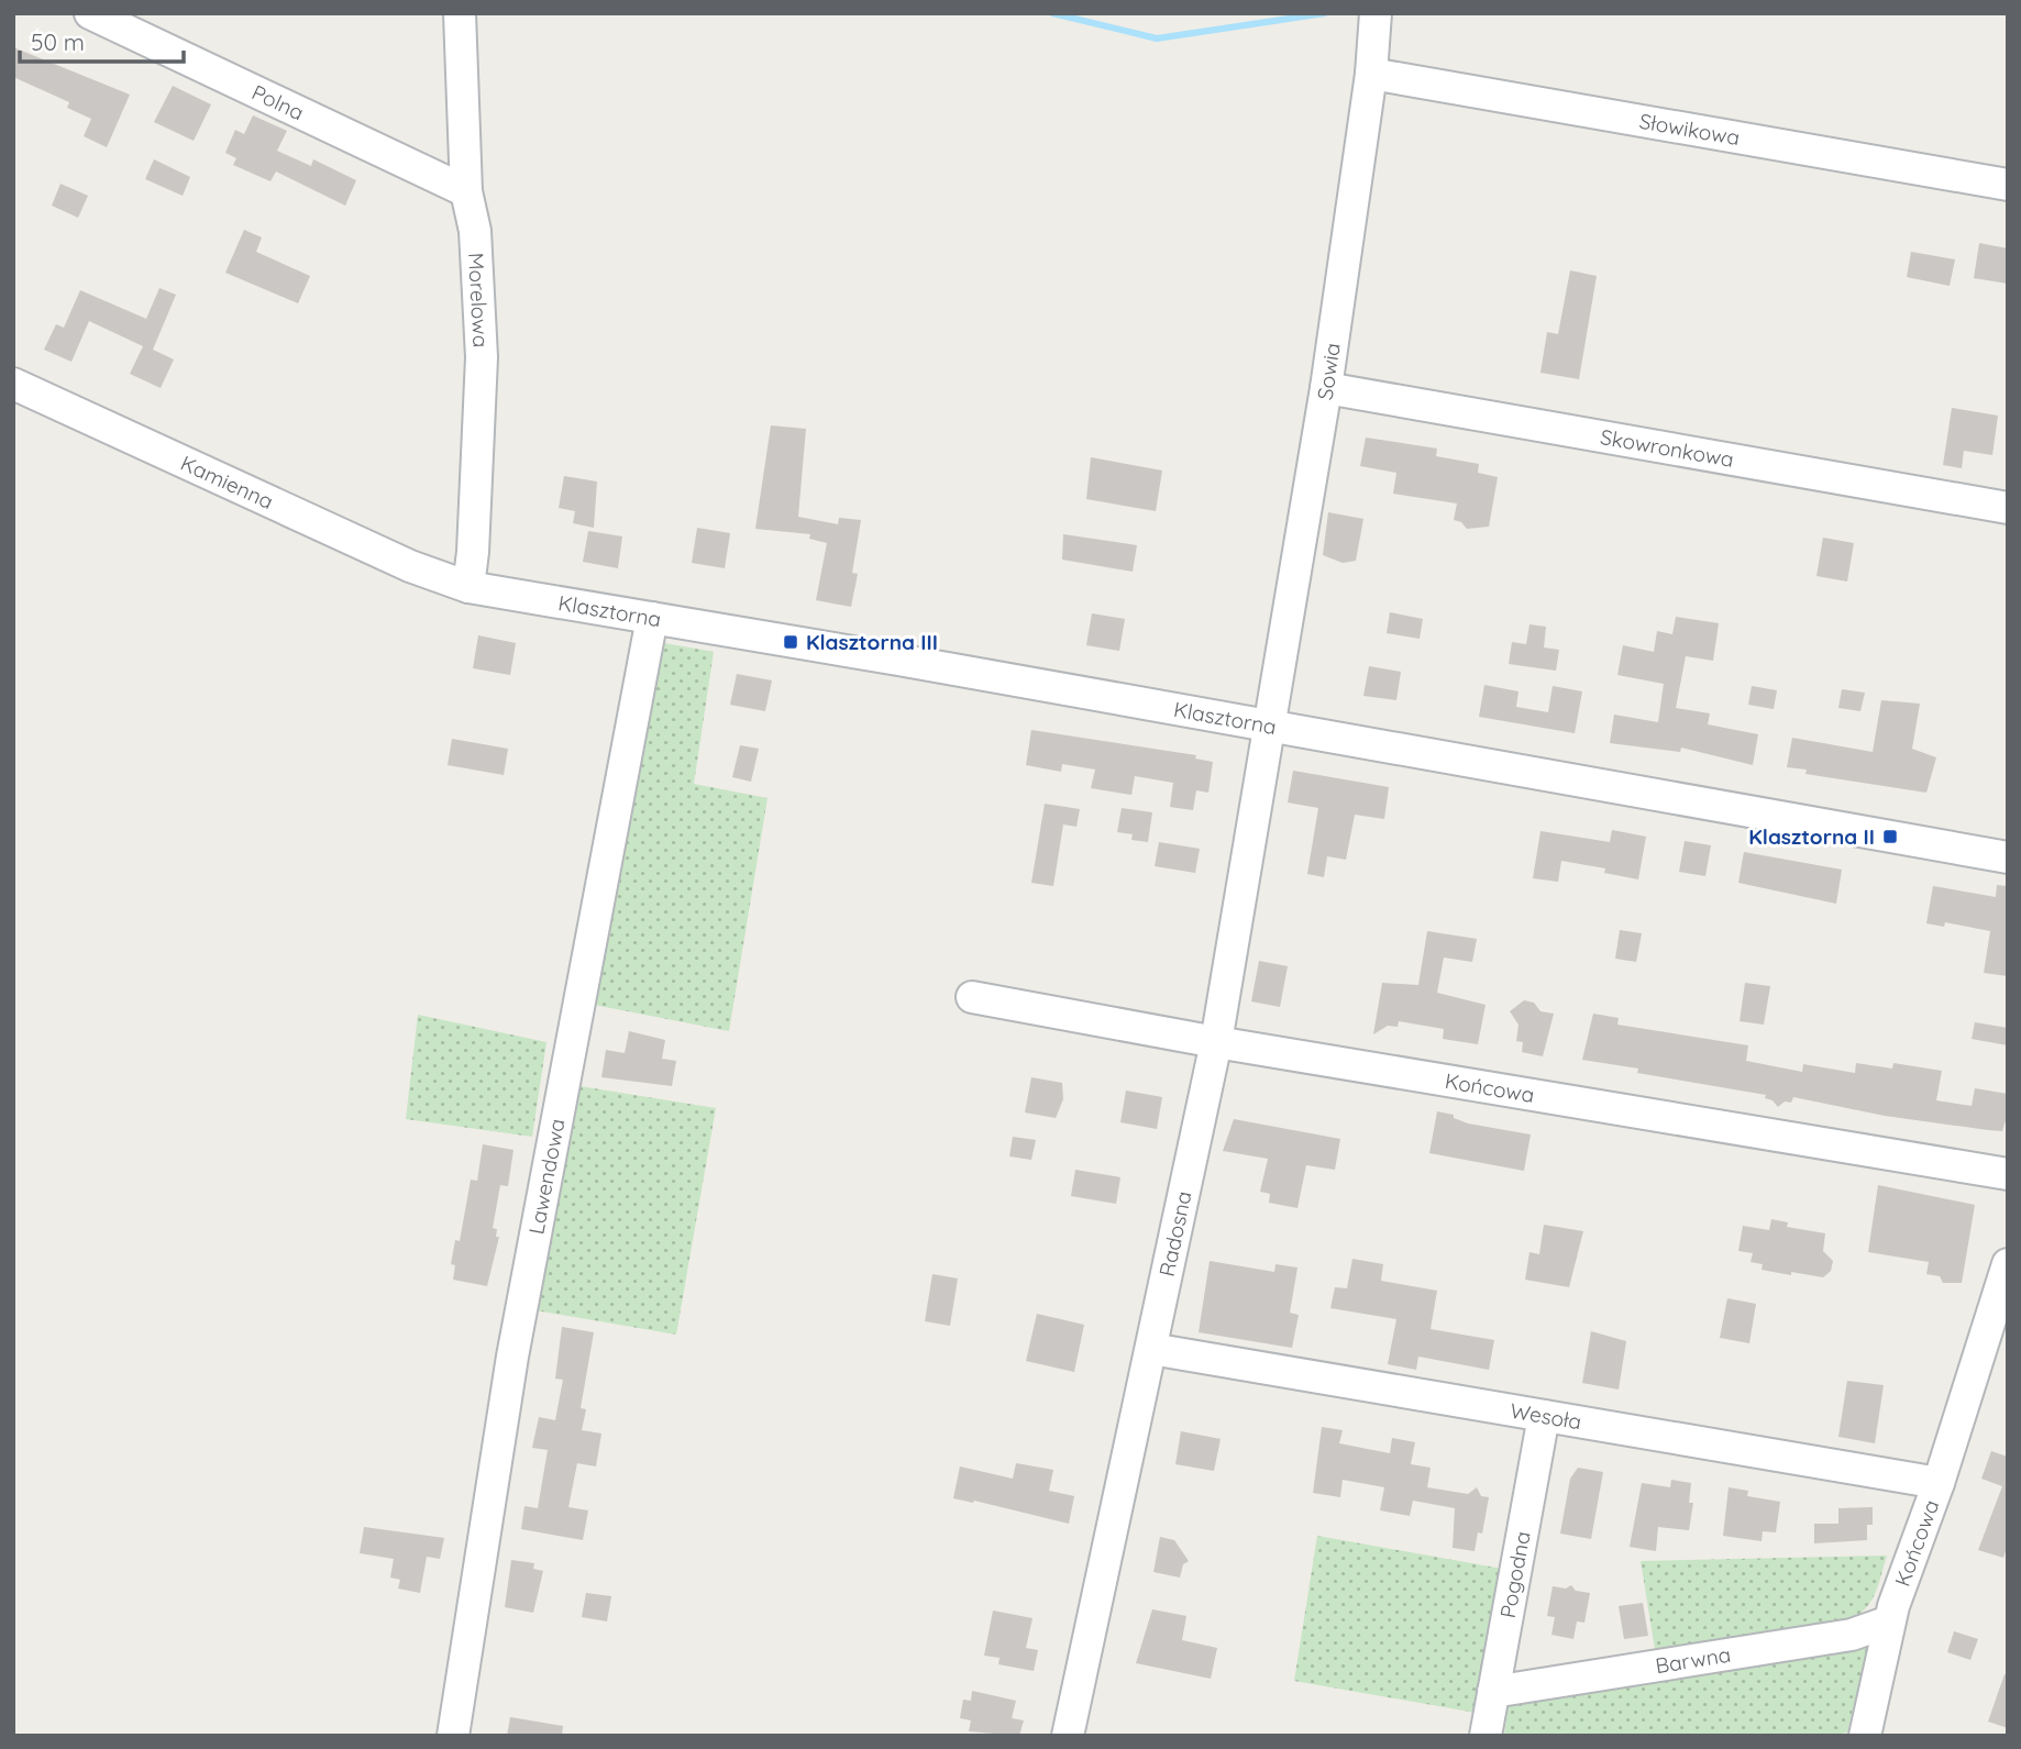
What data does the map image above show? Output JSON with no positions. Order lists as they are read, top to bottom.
{
  "streets": {
    "street": [
      "Polna",
      "Słowikowa",
      "Morelowa",
      "Sowia",
      "Skowronkowa",
      "Kamienna",
      "Klasztorna",
      "Końcowa",
      "Lawendowa",
      "Radosna",
      "Wesoła",
      "Pogodna",
      "Barwna"
    ]
  },
  "crossings": [
    ["Polna", "Morelowa"],
    ["Słowikowa", "Sowia"],
    ["Morelowa", "Kamienna"],
    ["Morelowa", "Klasztorna"],
    ["Sowia", "Skowronkowa"],
    ["Sowia", "Klasztorna"],
    ["Sowia", "Radosna"],
    ["Kamienna", "Klasztorna"],
    ["Klasztorna", "Lawendowa"],
    ["Klasztorna", "Radosna"],
    ["Końcowa", "Radosna"],
    ["Końcowa", "Wesoła"],
    ["Końcowa", "Barwna"],
    ["Radosna", "Wesoła"],
    ["Wesoła", "Pogodna"],
    ["Pogodna", "Barwna"]
  ],
  "places": {
    "transit": ["Klasztorna III", "Klasztorna II"]
  },
  "scale_bar": "50 m"
}
